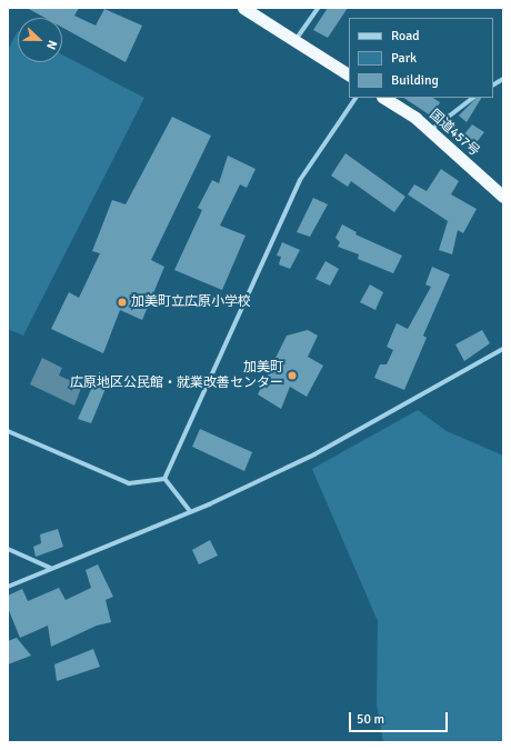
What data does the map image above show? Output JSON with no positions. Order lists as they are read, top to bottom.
{
  "streets": {
    "highway": ["国道457号"]
  },
  "places": ["加美町立広原小学校", "加美町 広原地区公民館・就業改善センター"],
  "legend": ["Road", "Park", "Building"],
  "scale_bar": "50 m",
  "north": "right"
}
